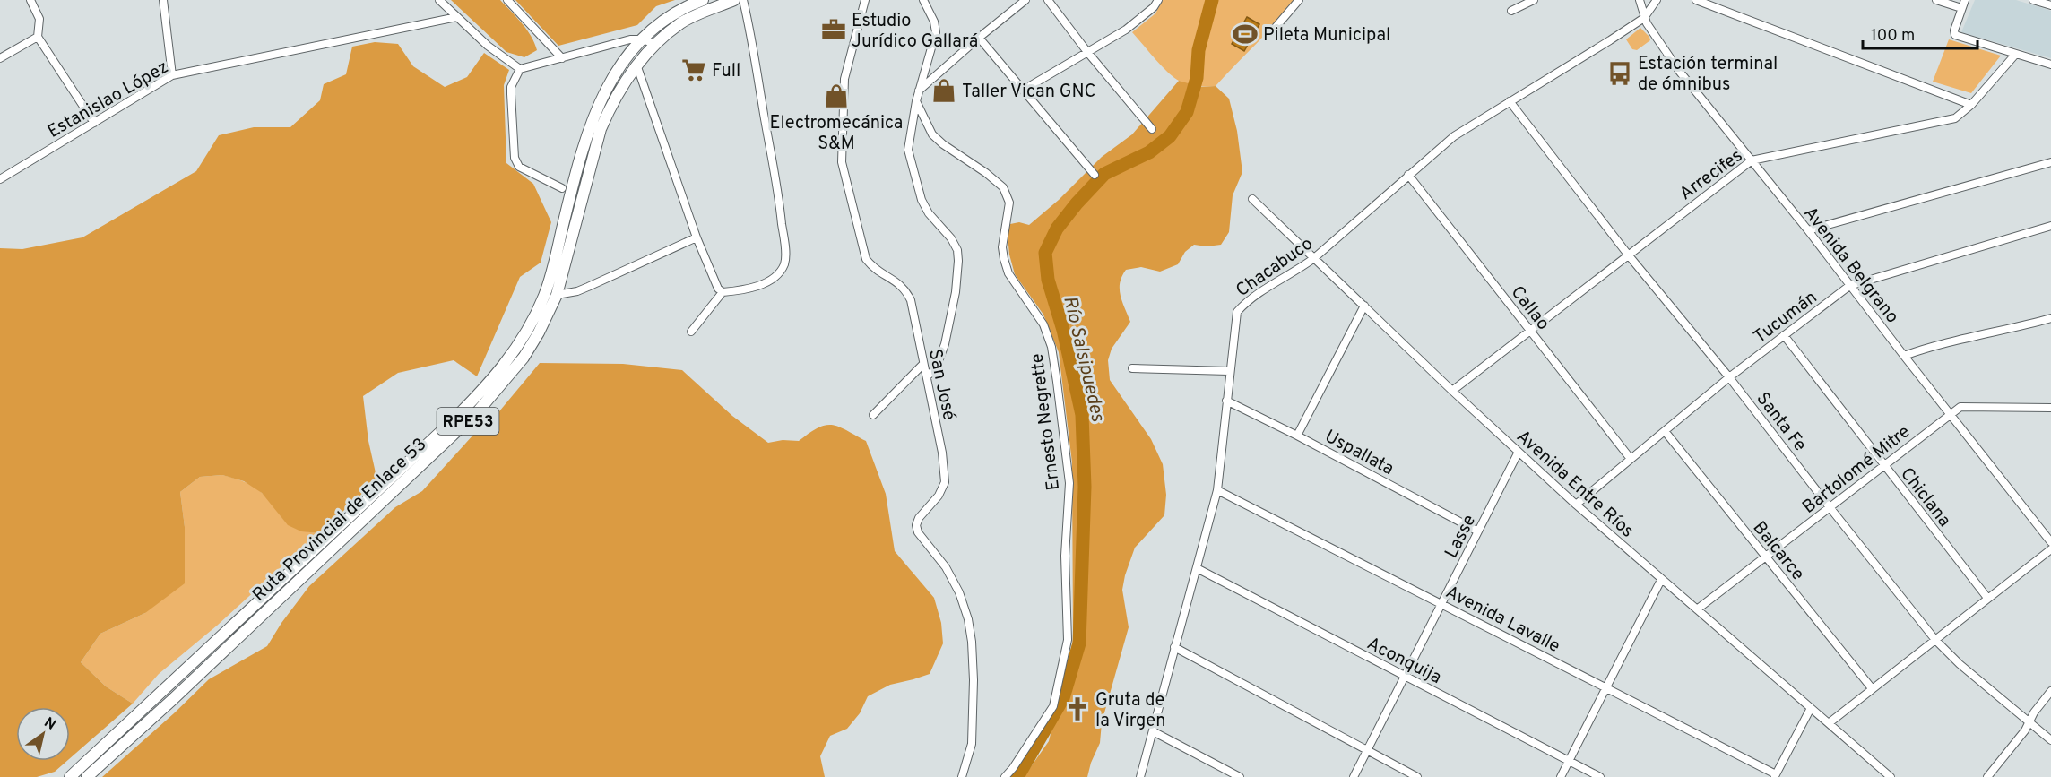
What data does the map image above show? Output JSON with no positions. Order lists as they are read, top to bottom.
{
  "streets": {
    "main road": ["RPE53", "Ruta Provincial de Enlace 53"],
    "street": [
      "Estanislao López",
      "Arrecifes",
      "Avenida Belgrano",
      "Chacabuco",
      "Callao",
      "Tucumán",
      "San José",
      "Santa Fe",
      "Ernesto Negrette",
      "Uspallata",
      "Bartolomé Mitre",
      "Avenida Entre Ríos",
      "Chiclana",
      "Lasse",
      "Balcarce",
      "Avenida Lavalle",
      "Aconquija"
    ]
  },
  "crossings": [
    ["Arrecifes", "Avenida Belgrano"],
    ["Arrecifes", "Callao"],
    ["Arrecifes", "Santa Fe"],
    ["Arrecifes", "Avenida Entre Ríos"],
    ["Avenida Belgrano", "Chacabuco"],
    ["Avenida Belgrano", "Tucumán"],
    ["Avenida Belgrano", "Bartolomé Mitre"],
    ["Chacabuco", "Callao"],
    ["Chacabuco", "Santa Fe"],
    ["Chacabuco", "Uspallata"],
    ["Chacabuco", "Avenida Entre Ríos"],
    ["Chacabuco", "Avenida Lavalle"],
    ["Chacabuco", "Aconquija"],
    ["Callao", "Tucumán"],
    ["Tucumán", "Santa Fe"],
    ["Tucumán", "Avenida Entre Ríos"],
    ["Tucumán", "Chiclana"],
    ["Tucumán", "Balcarce"],
    ["Santa Fe", "Bartolomé Mitre"],
    ["Uspallata", "Lasse"],
    ["Bartolomé Mitre", "Avenida Entre Ríos"],
    ["Bartolomé Mitre", "Chiclana"],
    ["Bartolomé Mitre", "Balcarce"],
    ["Avenida Entre Ríos", "Lasse"],
    ["Lasse", "Avenida Lavalle"],
    ["Lasse", "Aconquija"]
  ],
  "water": ["Río Salsipuedes"],
  "places": {
    "office": ["Estudio Jurídico Gallará"],
    "sports": ["Pileta Municipal"],
    "supermarket": ["Full"],
    "bus stop": ["Estación terminal de ómnibus"],
    "shop": ["Taller Vican GNC", "Electromecánica S&M"],
    "church": ["Gruta de la Virgen"]
  },
  "scale_bar": "100 m",
  "north": "top right"
}
